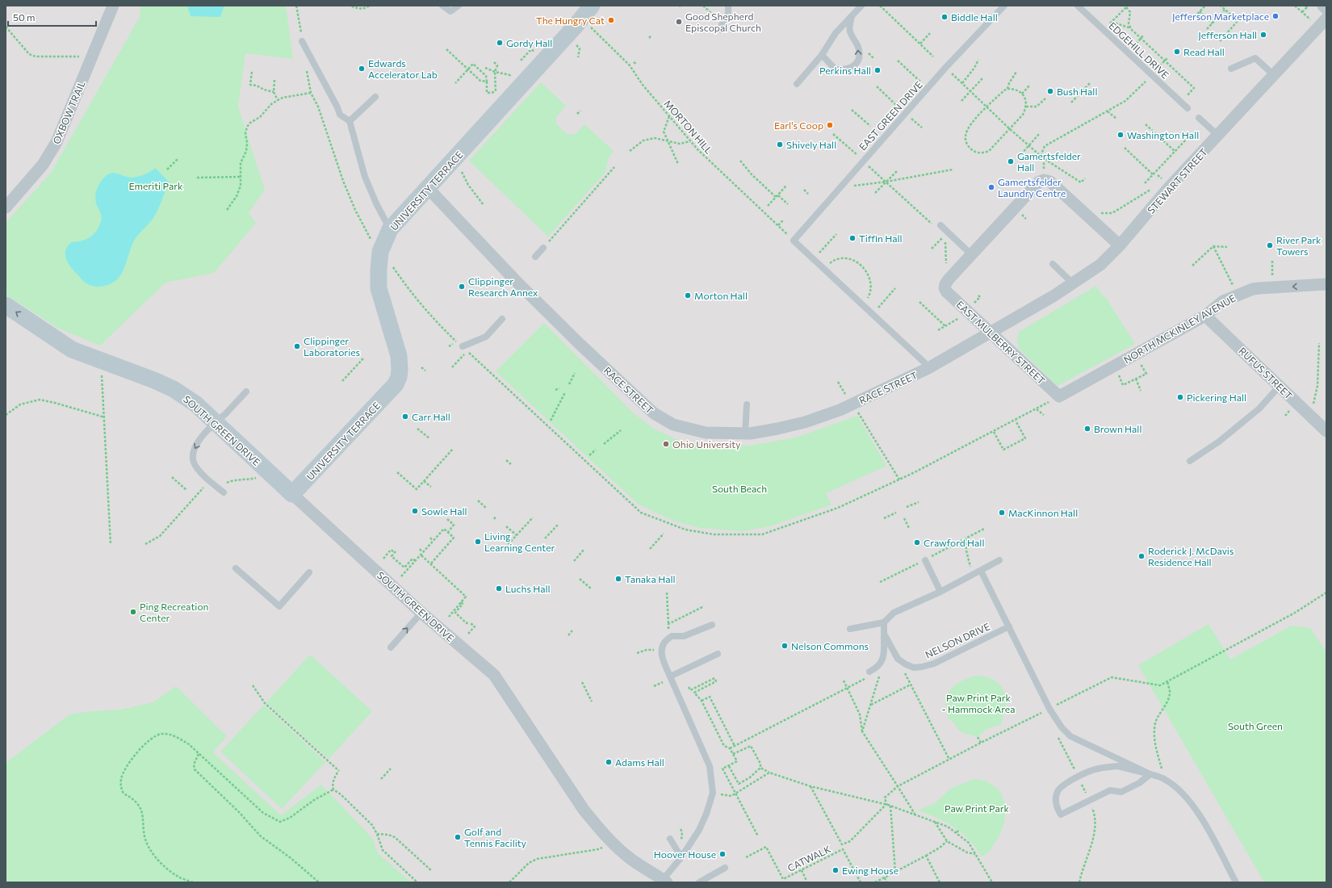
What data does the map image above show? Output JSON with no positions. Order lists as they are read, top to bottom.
{
  "streets": {
    "street": [
      "OXBOW TRAIL",
      "STEWART STREET",
      "UNIVERSITY TERRACE",
      "NORTH MCKINLEY AVENUE",
      "EAST MULBERRY STREET",
      "RUFUS STREET",
      "RACE STREET",
      "SOUTH GREEN DRIVE"
    ],
    "lane": ["EDGEHILL DRIVE", "EAST GREEN DRIVE", "NELSON DRIVE"],
    "path": ["MORTON HILL", "CATWALK"]
  },
  "crossings": [
    ["MORTON HILL", "UNIVERSITY TERRACE"],
    ["STEWART STREET", "RACE STREET"],
    ["UNIVERSITY TERRACE", "RACE STREET"],
    ["UNIVERSITY TERRACE", "SOUTH GREEN DRIVE"],
    ["NORTH MCKINLEY AVENUE", "EAST MULBERRY STREET"],
    ["NORTH MCKINLEY AVENUE", "RUFUS STREET"],
    ["EAST MULBERRY STREET", "RACE STREET"]
  ],
  "one_way": ["NORTH MCKINLEY AVENUE"],
  "parks": [
    "Emeriti Park",
    "South Beach",
    "Paw Print Park - Hammock Area",
    "South Green",
    "Paw Print Park"
  ],
  "places": [
    "Jefferson Marketplace",
    "Biddle Hall",
    "The Hungry Cat",
    "Good Shepherd Episcopal Church",
    "Jefferson Hall",
    "Gordy Hall",
    "Read Hall",
    "Edwards Accelerator Lab",
    "Perkins Hall",
    "Bush Hall",
    "Earl's Coop",
    "Washington Hall",
    "Shively Hall",
    "Gamertsfelder Hall",
    "Gamertsfelder Laundry Centre",
    "Tiffin Hall",
    "River Park Towers",
    "Clippinger Research Annex",
    "Morton Hall",
    "Clippinger Laboratories",
    "Pickering Hall",
    "Carr Hall",
    "Brown Hall",
    "Ohio University",
    "Sowle Hall",
    "MacKinnon Hall",
    "Living Learning Center",
    "Crawford Hall",
    "Roderick J. McDavis Residence Hall",
    "Tanaka Hall",
    "Luchs Hall",
    "Ping Recreation Center",
    "Nelson Commons",
    "Adams Hall",
    "Golf and Tennis Facility",
    "Hoover House",
    "Ewing House"
  ],
  "scale_bar": "50 m"
}
